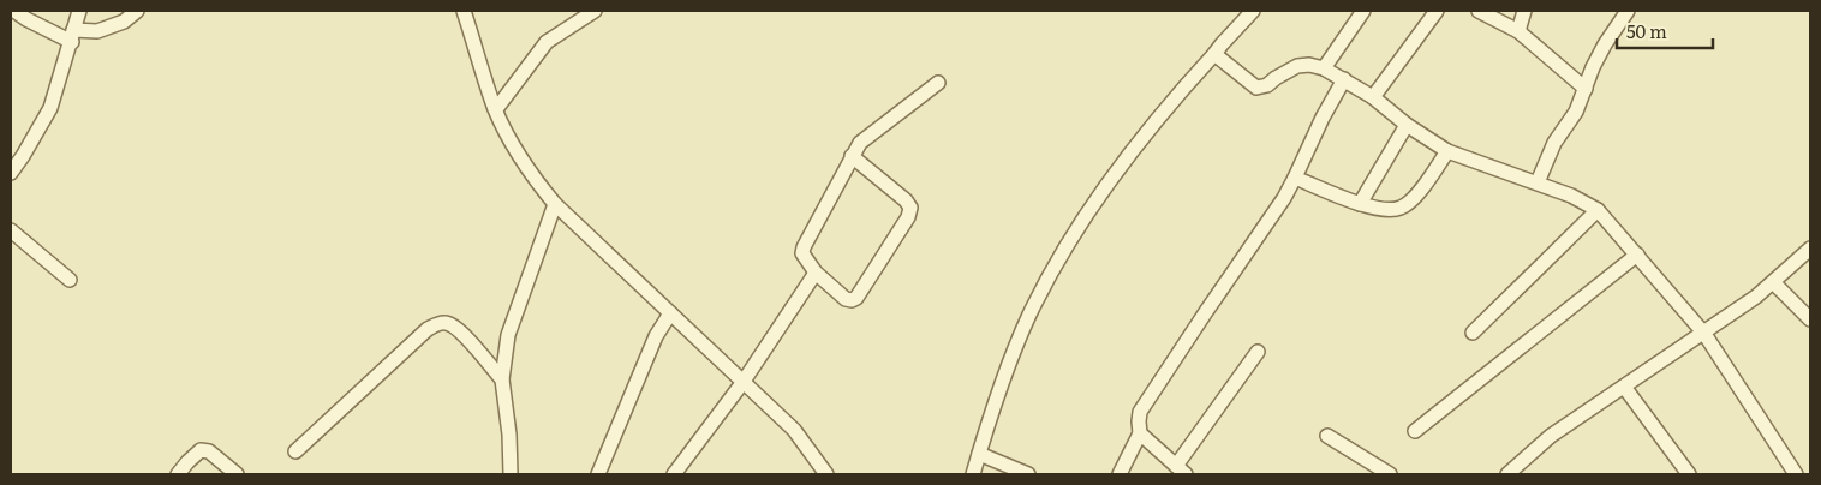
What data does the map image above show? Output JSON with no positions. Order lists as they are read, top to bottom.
{
  "scale_bar": "50 m"
}
